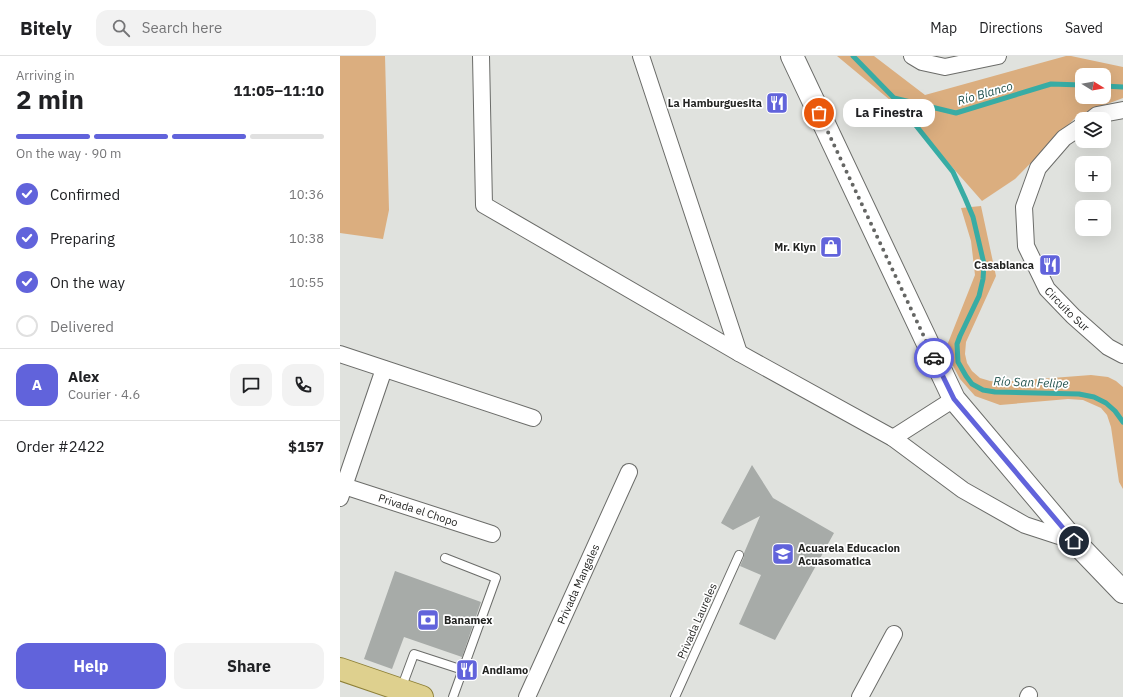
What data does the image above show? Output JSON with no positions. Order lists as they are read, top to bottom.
{
  "streets": {
    "street": ["Circuito Sur", "Privada el Chopo", "Privada Mangales"],
    "lane": ["Privada Laureles"]
  },
  "water": ["Río Blanco", "Río San Felipe"],
  "places": {
    "restaurant": ["La Hamburguesita", "Casablanca", "Andiamo"],
    "other": ["La Finestra"],
    "shop": ["Mr. Klyn"],
    "school or university": ["Acuarela Educacion Acuasomatica"],
    "bank": ["Banamex"]
  },
  "north": "right",
  "page": {
    "header": "Bitely",
    "search": "Search here",
    "nav": ["Map", "Directions", "Saved"],
    "heading": ["2 min", "Arriving in", "11:05–11:10"],
    "panel": [
      "Alex",
      "Courier · 4.6",
      "Order #2422",
      "$157"
    ],
    "map_buttons": ["+", "−"],
    "bubble": "La Finestra",
    "bar": "On the way · 90 m",
    "list": [
      ["Confirmed", "10:36"],
      ["Preparing", "10:38"],
      ["On the way", "10:55"],
      "Delivered"
    ],
    "round": "A",
    "buttons": ["Help", "Share"]
  }
}
